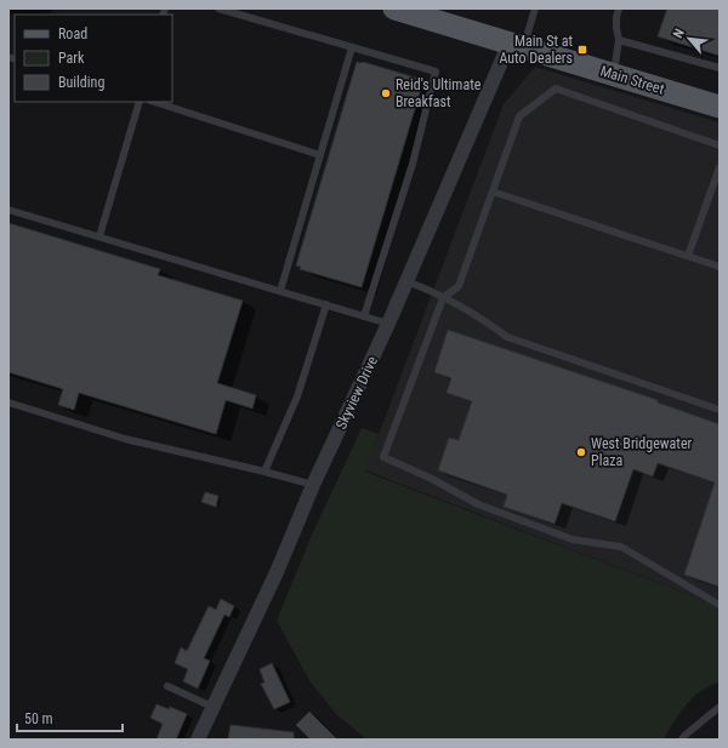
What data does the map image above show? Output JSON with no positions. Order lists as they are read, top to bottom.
{
  "streets": {
    "main road": ["Main Street"],
    "street": ["Skyview Drive"]
  },
  "crossings": [
    ["Main Street", "Skyview Drive"]
  ],
  "places": {
    "transit": ["Main St at Auto Dealers"],
    "other": ["Reid's Ultimate Breakfast", "West Bridgewater Plaza"]
  },
  "legend": ["Road", "Park", "Building"],
  "scale_bar": "50 m",
  "north": "top left"
}
